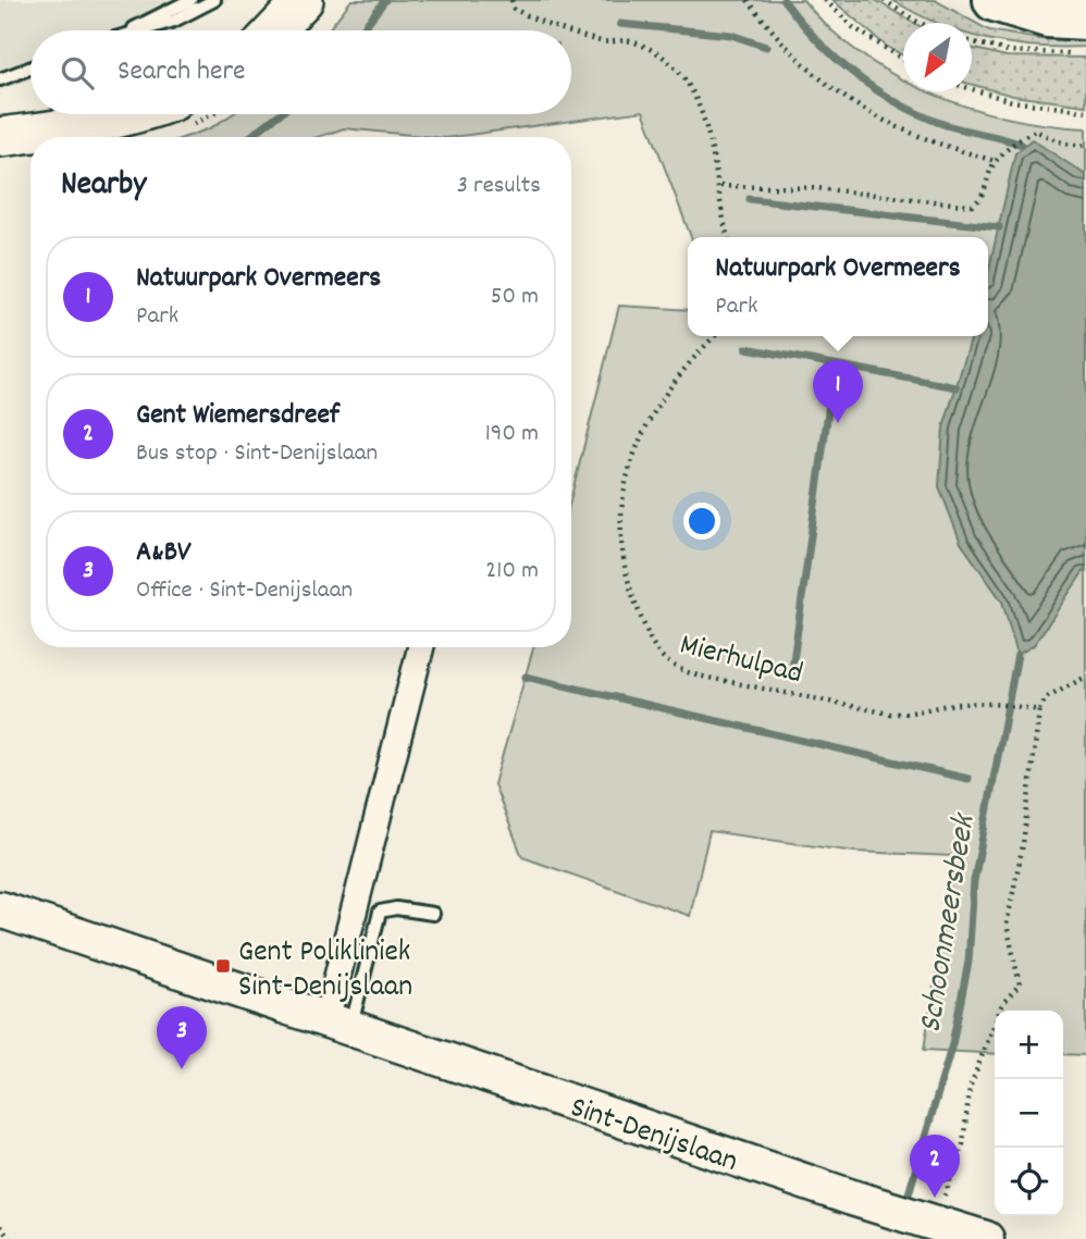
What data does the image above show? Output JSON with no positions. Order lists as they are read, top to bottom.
{
  "streets": {
    "street": ["Sint-Denijslaan"],
    "path": ["Mierhulpad"]
  },
  "water": ["Schoonmeersbeek"],
  "places": {
    "transit": ["Gent Polikliniek Sint-Denijslaan"]
  },
  "north": "bottom left",
  "page": {
    "search": "Search here",
    "heading": ["Nearby", "3 results"],
    "list": [
      {
        "mark": "1",
        "name": "Natuurpark Overmeers",
        "note": "Park",
        "value": "50 m"
      },
      {
        "mark": "2",
        "name": "Gent Wiemersdreef",
        "note": "Bus stop · Sint-Denijslaan",
        "value": "190 m"
      },
      {
        "mark": "3",
        "name": "A&BV",
        "note": "Office · Sint-Denijslaan",
        "value": "210 m"
      }
    ],
    "popup": ["Natuurpark Overmeers", "Park"],
    "pins": ["1", "3", "2"],
    "map_buttons": ["+", "−"]
  }
}
